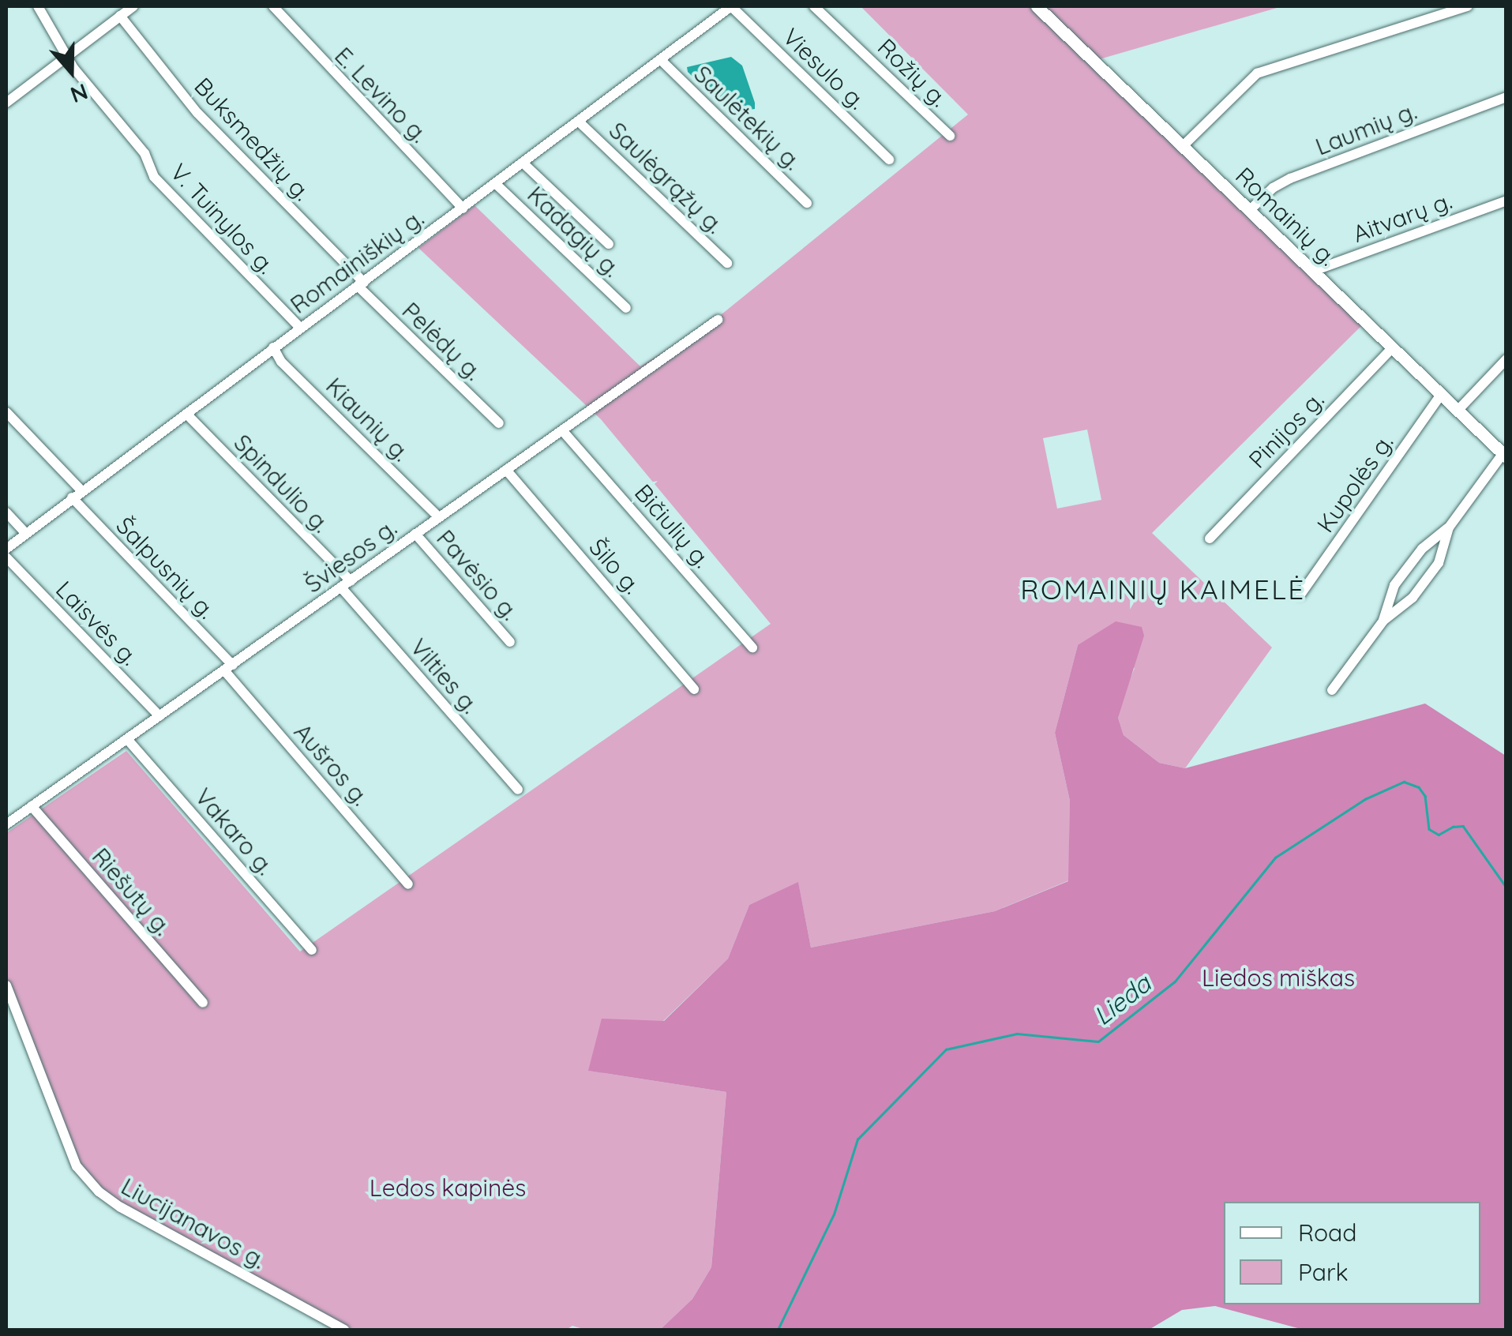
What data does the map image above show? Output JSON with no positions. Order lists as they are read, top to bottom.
{
  "streets": {
    "main road": ["Romainių g."],
    "street": [
      "Viesulo g.",
      "Rožių g.",
      "E. Levino g.",
      "Saulėtekių g.",
      "Laumių g.",
      "Buksmedžių g.",
      "Saulėgrąžų g.",
      "Aitvarų g.",
      "V. Tuinylos g.",
      "Kadagių g.",
      "Romainiškių g.",
      "Pelėdų g.",
      "Kiaunių g.",
      "Pinijos g.",
      "Spindulio g.",
      "Kupolės g.",
      "Bičiulių g.",
      "Šviesos g.",
      "Šilo g.",
      "Šalpusnių g.",
      "Pavėsio g.",
      "Laisvės g.",
      "Vilties g.",
      "Aušros g.",
      "Vakaro g.",
      "Riešutų g.",
      "Liucijanavos g."
    ]
  },
  "crossings": [
    ["Viesulo g.", "Romainiškių g."],
    ["E. Levino g.", "Romainiškių g."],
    ["Saulėtekių g.", "Romainiškių g."],
    ["Laumių g.", "Romainių g."],
    ["Buksmedžių g.", "Romainiškių g."],
    ["Buksmedžių g.", "Pelėdų g."],
    ["Saulėgrąžų g.", "Romainiškių g."],
    ["Romainių g.", "Aitvarų g."],
    ["Romainių g.", "Pinijos g."],
    ["Romainių g.", "Kupolės g."],
    ["V. Tuinylos g.", "Romainiškių g."],
    ["Kadagių g.", "Romainiškių g."],
    ["Romainiškių g.", "Pelėdų g."],
    ["Romainiškių g.", "Kiaunių g."],
    ["Romainiškių g.", "Spindulio g."],
    ["Romainiškių g.", "Šalpusnių g."],
    ["Kiaunių g.", "Šviesos g."],
    ["Spindulio g.", "Šviesos g."],
    ["Spindulio g.", "Vilties g."],
    ["Bičiulių g.", "Šviesos g."],
    ["Šviesos g.", "Šilo g."],
    ["Šviesos g.", "Šalpusnių g."],
    ["Šviesos g.", "Pavėsio g."],
    ["Šviesos g.", "Laisvės g."],
    ["Šviesos g.", "Vilties g."],
    ["Šviesos g.", "Aušros g."],
    ["Šviesos g.", "Vakaro g."],
    ["Šviesos g.", "Riešutų g."],
    ["Šalpusnių g.", "Aušros g."]
  ],
  "districts": ["ROMAINIŲ KAIMELĖ"],
  "water": ["Lieda"],
  "parks": ["Liedos miškas", "Ledos kapinės"],
  "legend": ["Road", "Park"],
  "north": "bottom"
}
